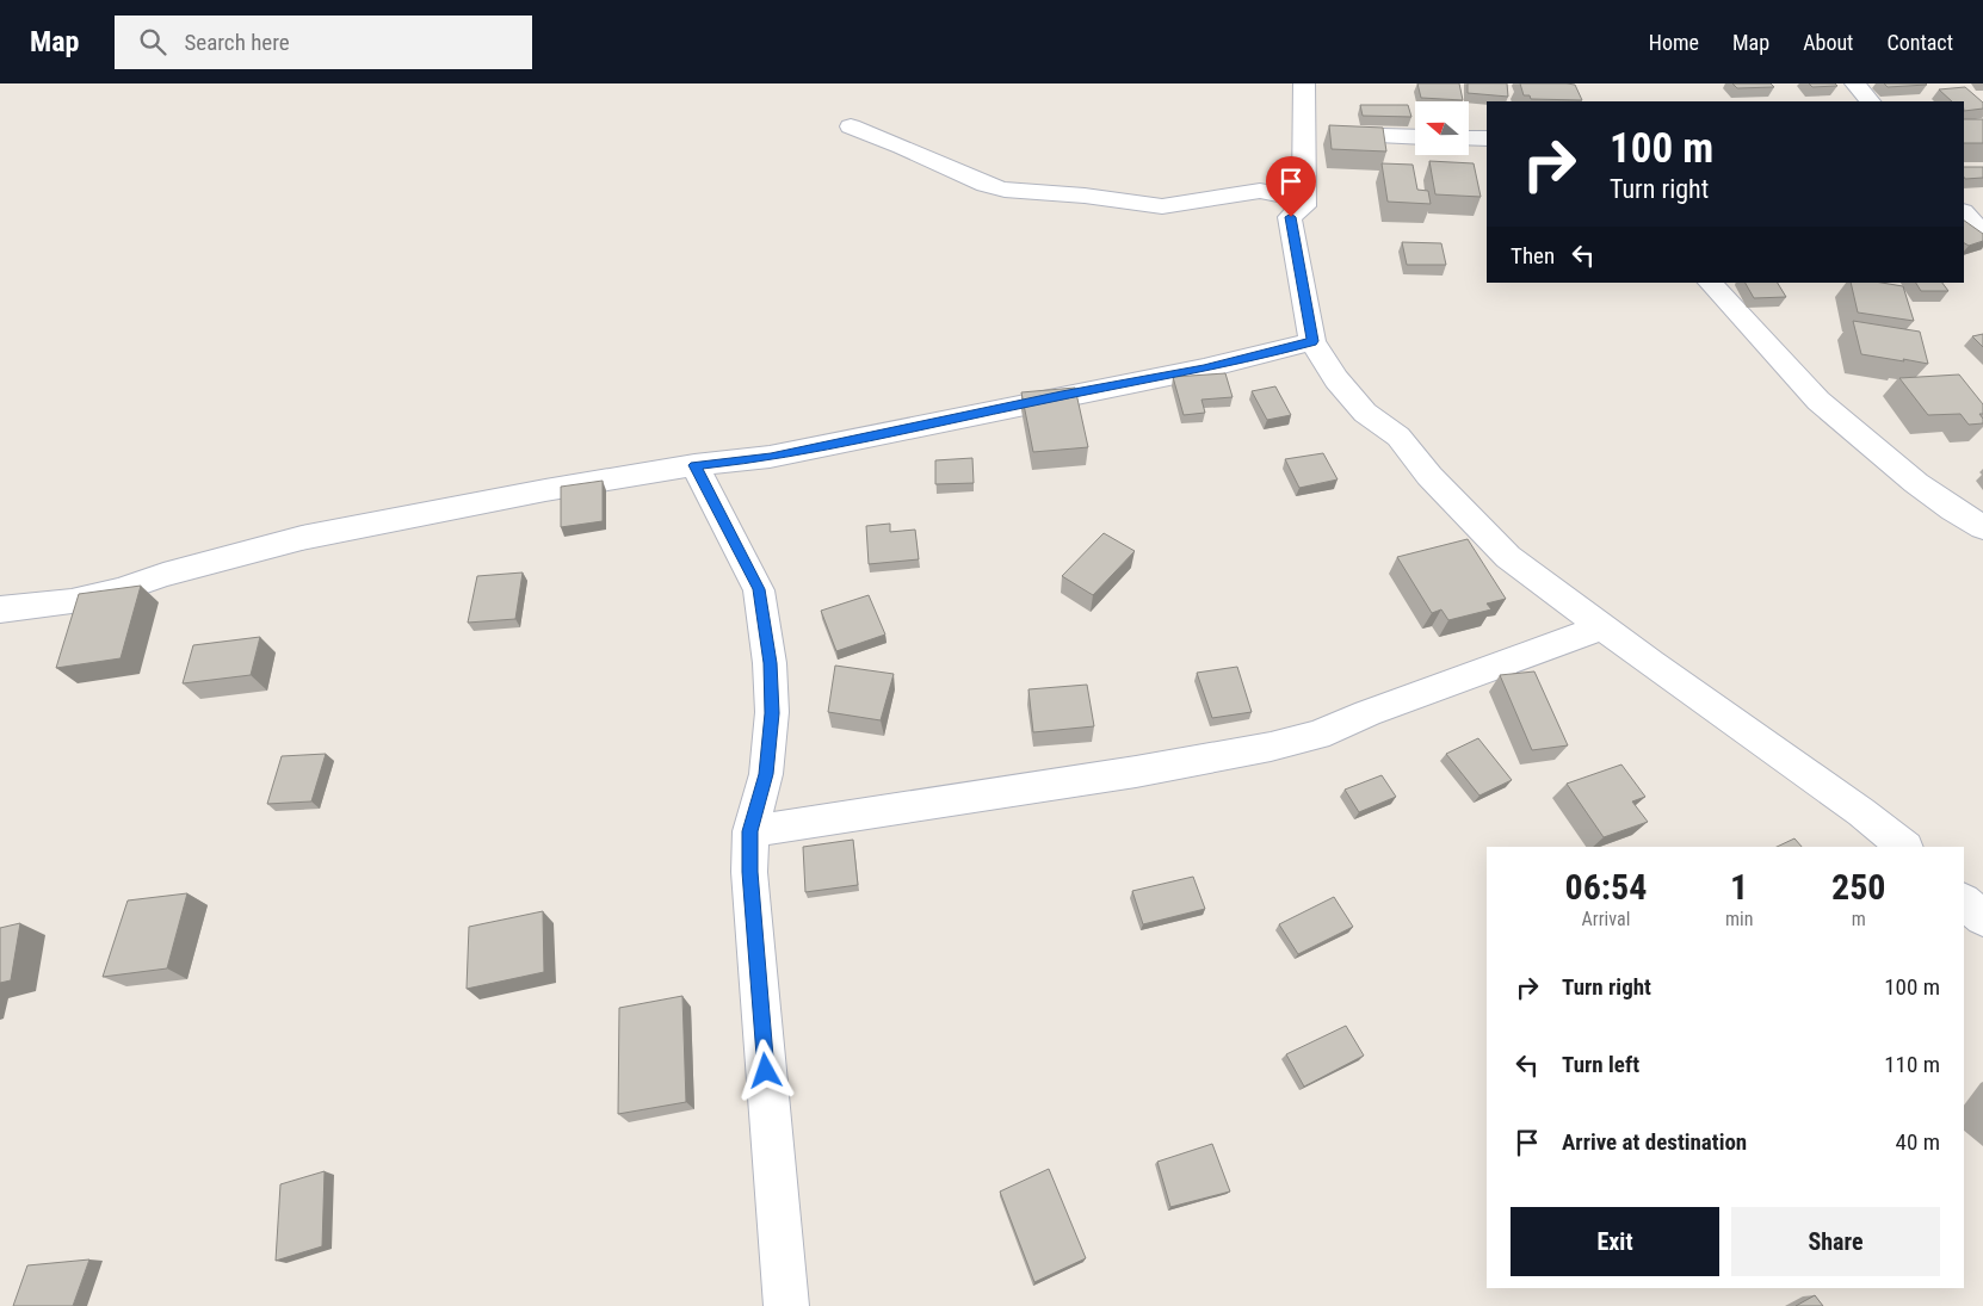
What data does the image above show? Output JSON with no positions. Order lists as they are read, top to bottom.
{
  "north": "left",
  "page": {
    "header": "Map",
    "search": "Search here",
    "nav": [
      "Home",
      "Map",
      "About",
      "Contact"
    ],
    "turn": ["100 m", "Turn right"],
    "then": "Then",
    "eta": [
      "06:54",
      "Arrival",
      "1",
      "min",
      "250",
      "m"
    ],
    "list": [
      {
        "name": "Turn right",
        "value": "100 m"
      },
      {
        "name": "Turn left",
        "value": "110 m"
      },
      {
        "name": "Arrive at destination",
        "value": "40 m"
      }
    ],
    "buttons": ["Exit", "Share"]
  }
}
